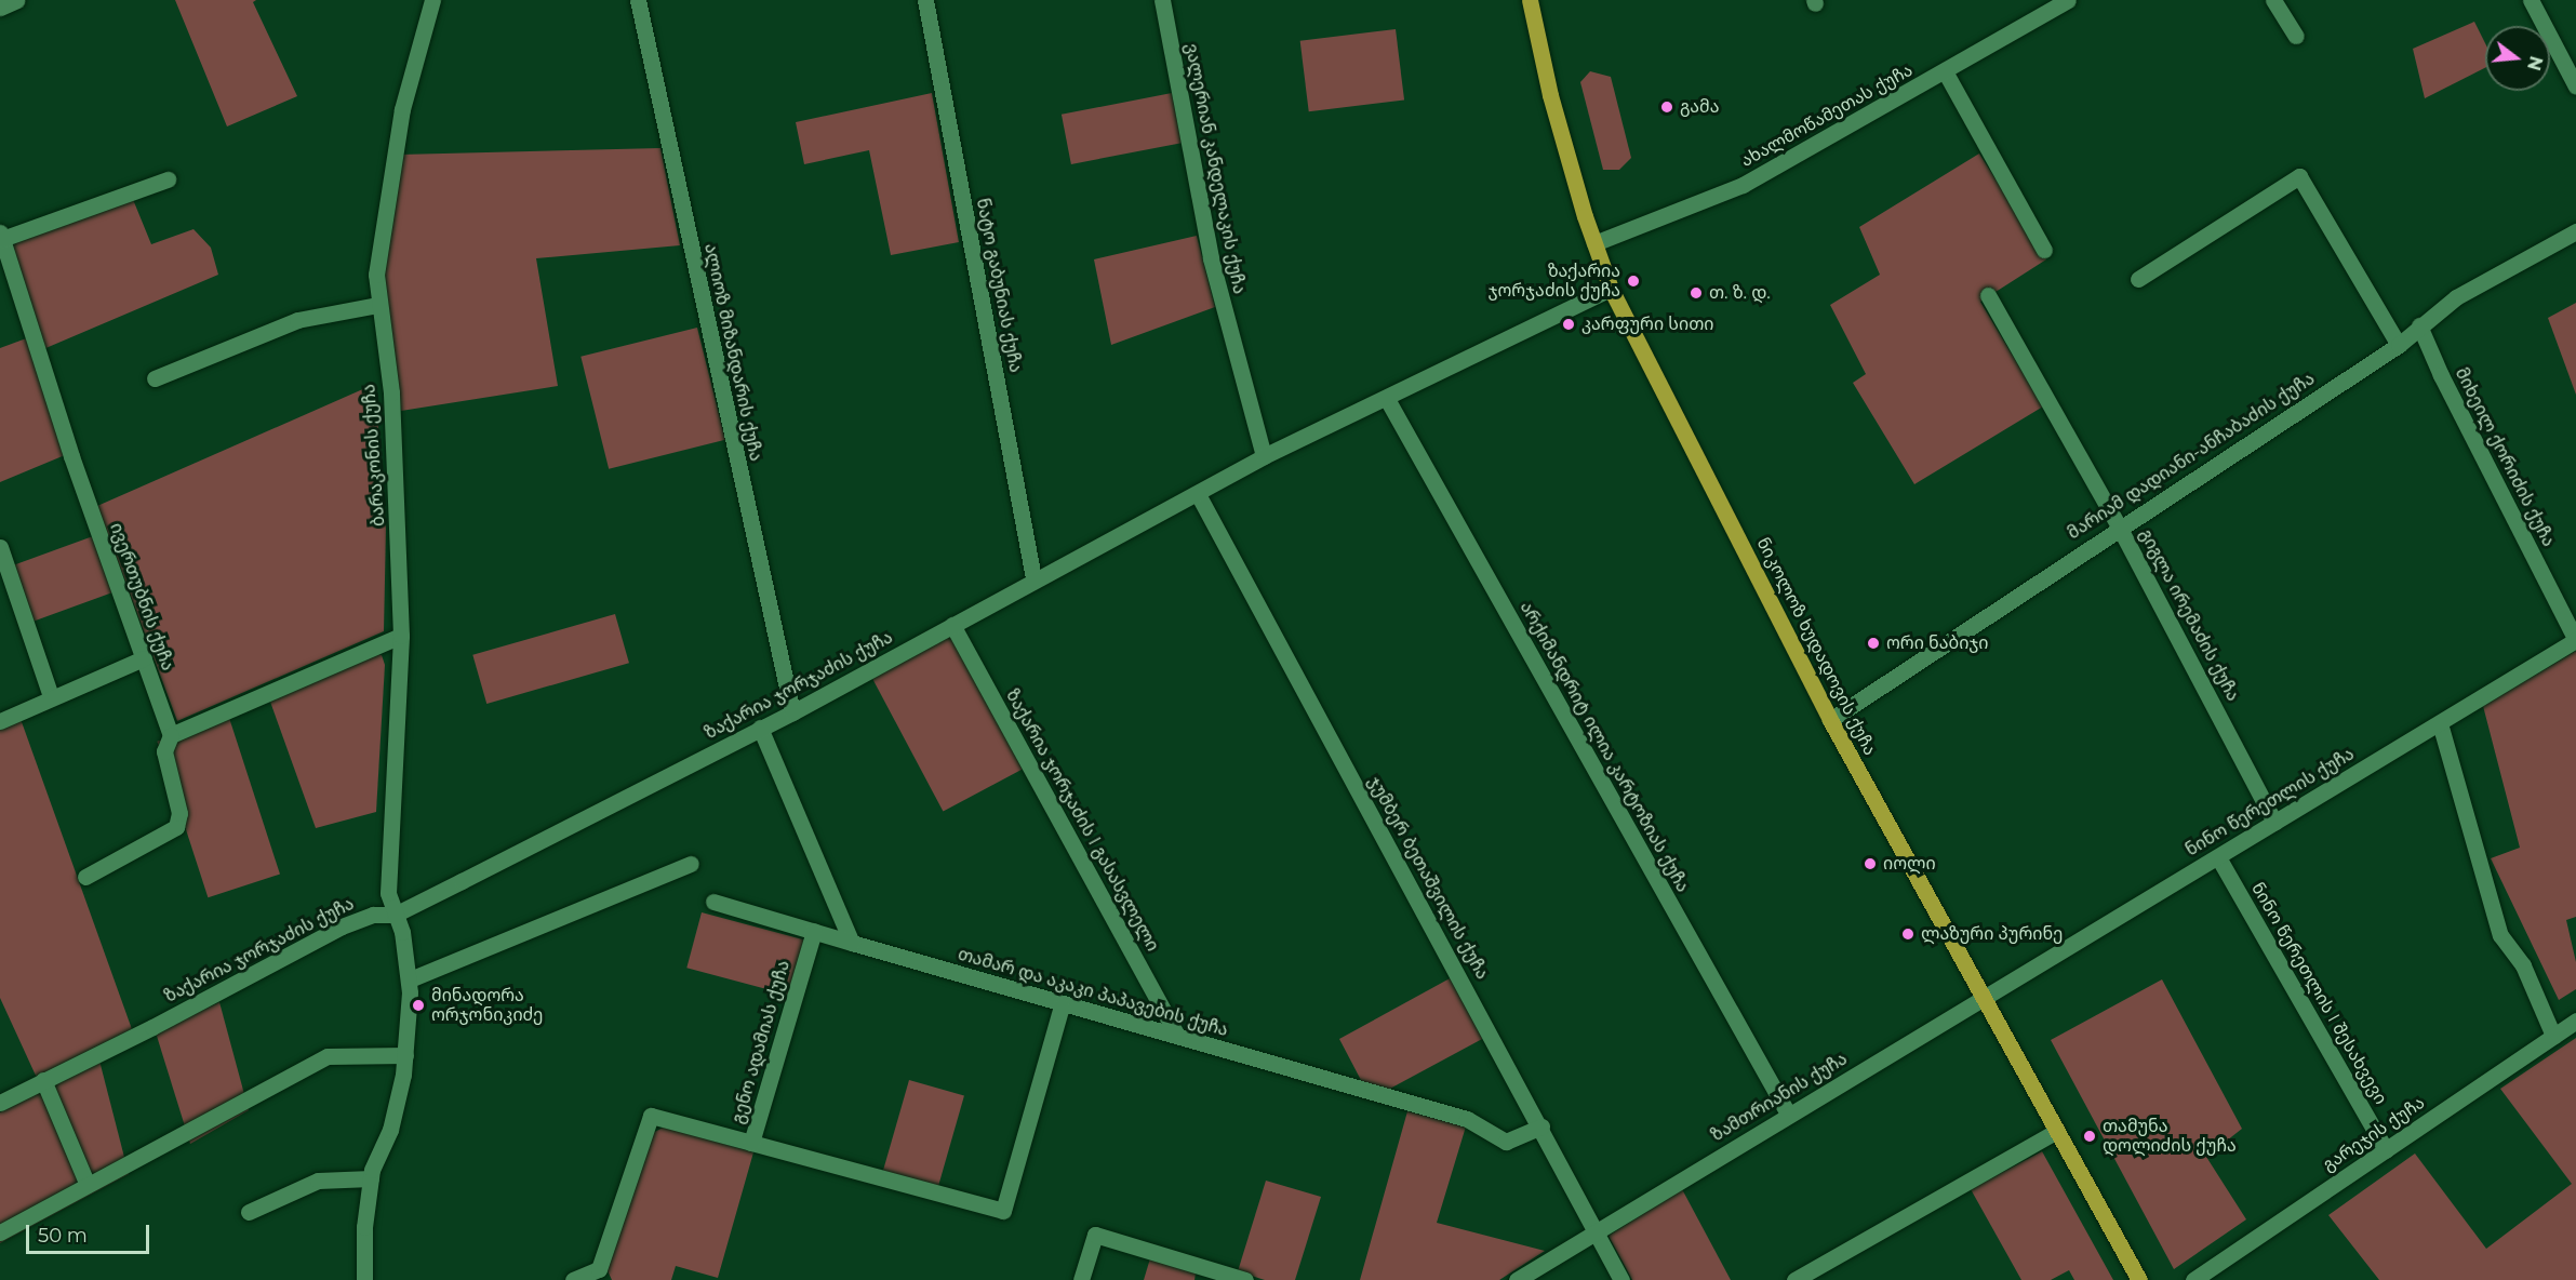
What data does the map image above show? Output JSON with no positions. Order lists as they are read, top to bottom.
{
  "streets": {
    "main road": ["ნიკოლოზ ხუდადოვის ქუჩა"],
    "street": [
      "ახალმოწამეთას ქუჩა",
      "ვალერიან კანდელაკის ქუჩა",
      "ნატო გაბუნიას ქუჩა",
      "ალიოზ მიზანდარის ქუჩა",
      "ბარაკონის ქუჩა",
      "მარიამ დადიანი-ანჩაბაძის ქუჩა",
      "მიხეილ ქორიძის ქუჩა",
      "ივერთუბნის ქუჩა",
      "გიგლა ირემაძის ქუჩა",
      "ზაქარია ჯორჯაძის ქუჩა",
      "არქიმანდრიტ ილია კარტოზიას ქუჩა",
      "ნინო წერეთლის ქუჩა",
      "ზაქარია ჯორჯაძის I გასასვლელი",
      "ჯუმბერ ბეთაშვილის ქუჩა",
      "თამარ და აკაკი პაპავების ქუჩა",
      "ნინო წერეთლის I შესახვევი",
      "გენო ადამიას ქუჩა",
      "ზამთრიანის ქუჩა",
      "გარეჯის ქუჩა"
    ]
  },
  "crossings": [
    ["ახალმოწამეთას ქუჩა", "ნიკოლოზ ხუდადოვის ქუჩა"],
    ["ვალერიან კანდელაკის ქუჩა", "ზაქარია ჯორჯაძის ქუჩა"],
    ["ნატო გაბუნიას ქუჩა", "ზაქარია ჯორჯაძის ქუჩა"],
    ["ალიოზ მიზანდარის ქუჩა", "ზაქარია ჯორჯაძის ქუჩა"],
    ["ბარაკონის ქუჩა", "ზაქარია ჯორჯაძის ქუჩა"],
    ["მარიამ დადიანი-ანჩაბაძის ქუჩა", "მიხეილ ქორიძის ქუჩა"],
    ["მარიამ დადიანი-ანჩაბაძის ქუჩა", "გიგლა ირემაძის ქუჩა"],
    ["მარიამ დადიანი-ანჩაბაძის ქუჩა", "ნიკოლოზ ხუდადოვის ქუჩა"],
    ["მიხეილ ქორიძის ქუჩა", "ნინო წერეთლის ქუჩა"],
    ["გიგლა ირემაძის ქუჩა", "ნინო წერეთლის ქუჩა"],
    ["ნიკოლოზ ხუდადოვის ქუჩა", "ზაქარია ჯორჯაძის ქუჩა"],
    ["ნიკოლოზ ხუდადოვის ქუჩა", "ნინო წერეთლის ქუჩა"],
    ["ნიკოლოზ ხუდადოვის ქუჩა", "ზამთრიანის ქუჩა"],
    ["ზაქარია ჯორჯაძის ქუჩა", "არქიმანდრიტ ილია კარტოზიას ქუჩა"],
    ["ზაქარია ჯორჯაძის ქუჩა", "ზაქარია ჯორჯაძის I გასასვლელი"],
    ["ზაქარია ჯორჯაძის ქუჩა", "ჯუმბერ ბეთაშვილის ქუჩა"],
    ["არქიმანდრიტ ილია კარტოზიას ქუჩა", "ზამთრიანის ქუჩა"],
    ["ნინო წერეთლის ქუჩა", "ნინო წერეთლის I შესახვევი"],
    ["ნინო წერეთლის ქუჩა", "ზამთრიანის ქუჩა"],
    ["ზაქარია ჯორჯაძის I გასასვლელი", "თამარ და აკაკი პაპავების ქუჩა"],
    ["ჯუმბერ ბეთაშვილის ქუჩა", "თამარ და აკაკი პაპავების ქუჩა"],
    ["ჯუმბერ ბეთაშვილის ქუჩა", "ზამთრიანის ქუჩა"],
    ["თამარ და აკაკი პაპავების ქუჩა", "გენო ადამიას ქუჩა"],
    ["ნინო წერეთლის I შესახვევი", "გარეჯის ქუჩა"]
  ],
  "places": [
    "გამა",
    "ზაქარია ჯორჯაძის ქუჩა",
    "თ. ზ. დ.",
    "კარფური სითი",
    "ორი ნაბიჯი",
    "იოლი",
    "ლაზური პურინე",
    "მინადორა ორჯონიკიძე",
    "თამუნა დოლიძის ქუჩა"
  ],
  "scale_bar": "50 m",
  "north": "right"
}
